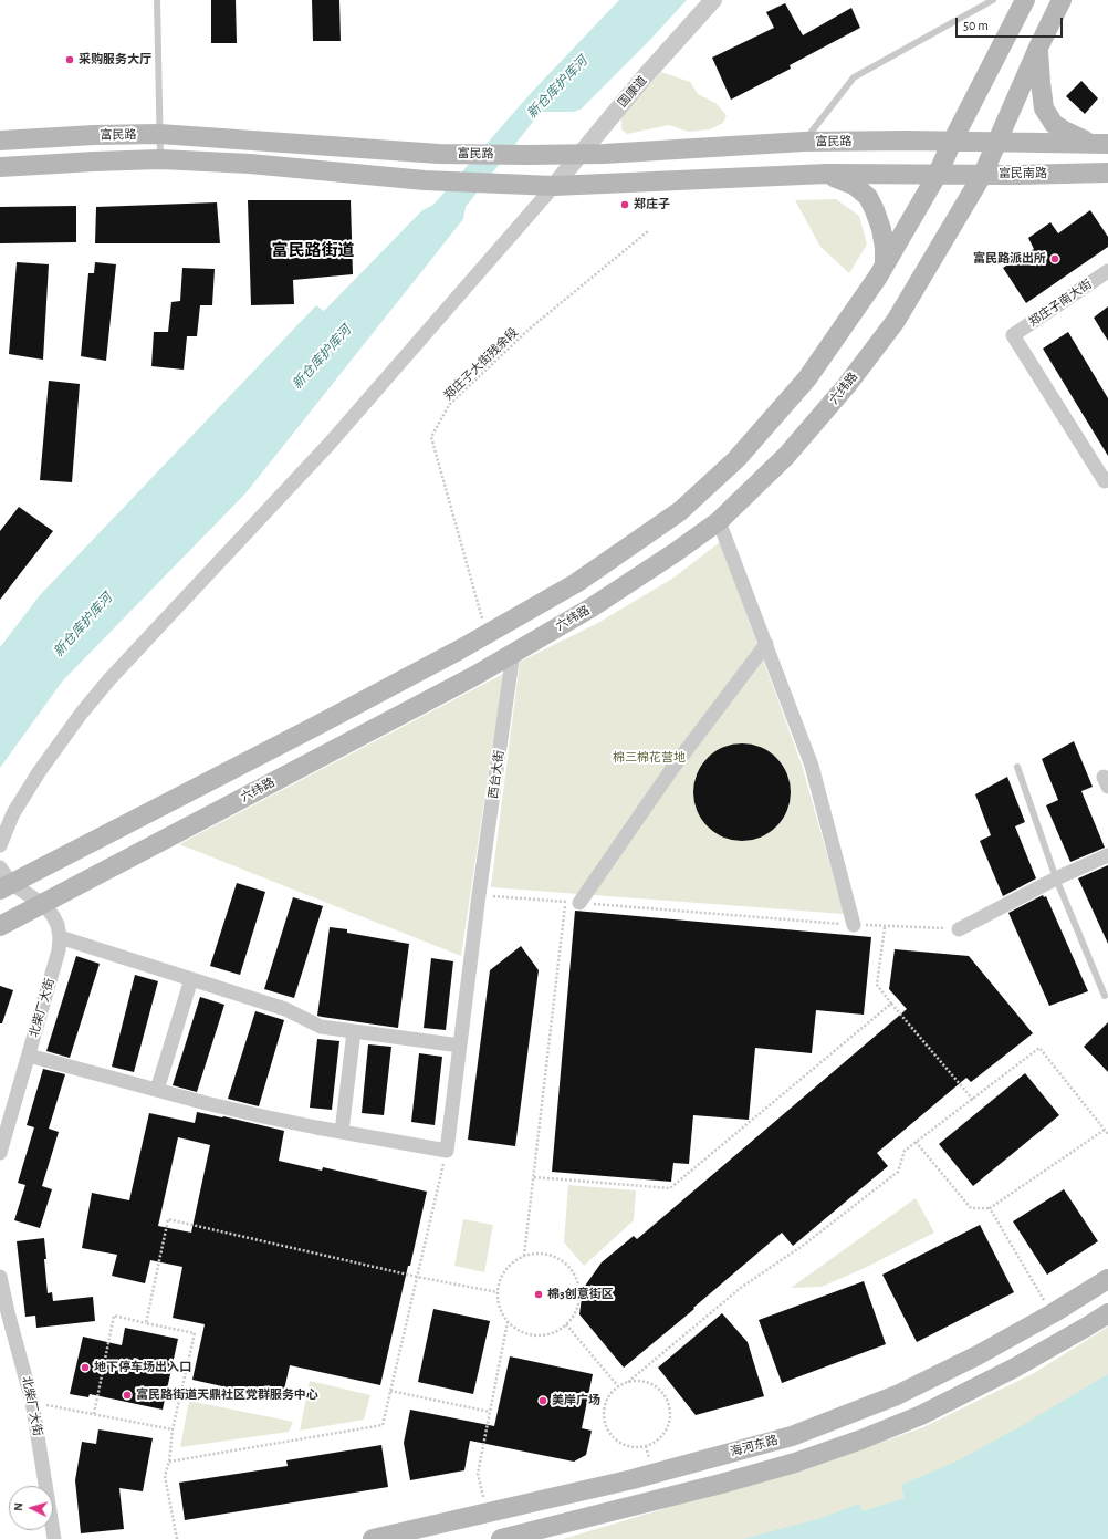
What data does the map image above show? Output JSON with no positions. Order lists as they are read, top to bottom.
{
  "streets": {
    "main road": [
      "富民路",
      "富民南路",
      "六纬路",
      "海河东路"
    ],
    "street": [
      "国康道",
      "郑庄子南大街",
      "西台大街",
      "北柴厂大街"
    ],
    "path": ["郑庄子大街残余段"]
  },
  "crossings": [
    ["国康道", "富民路"],
    ["富民路", "富民南路"],
    ["富民路", "六纬路"],
    ["富民南路", "六纬路"],
    ["六纬路", "西台大街"],
    ["六纬路", "北柴厂大街"]
  ],
  "districts": ["富民路街道"],
  "water": ["新仓库护库河"],
  "parks": ["棉三棉花营地"],
  "places": [
    "采购服务大厅",
    "郑庄子",
    "富民路派出所",
    "棉3创意街区",
    "地下停车场出入口",
    "富民路街道天鼎社区党群服务中心",
    "美岸广场"
  ],
  "scale_bar": "50 m",
  "north": "left"
}
